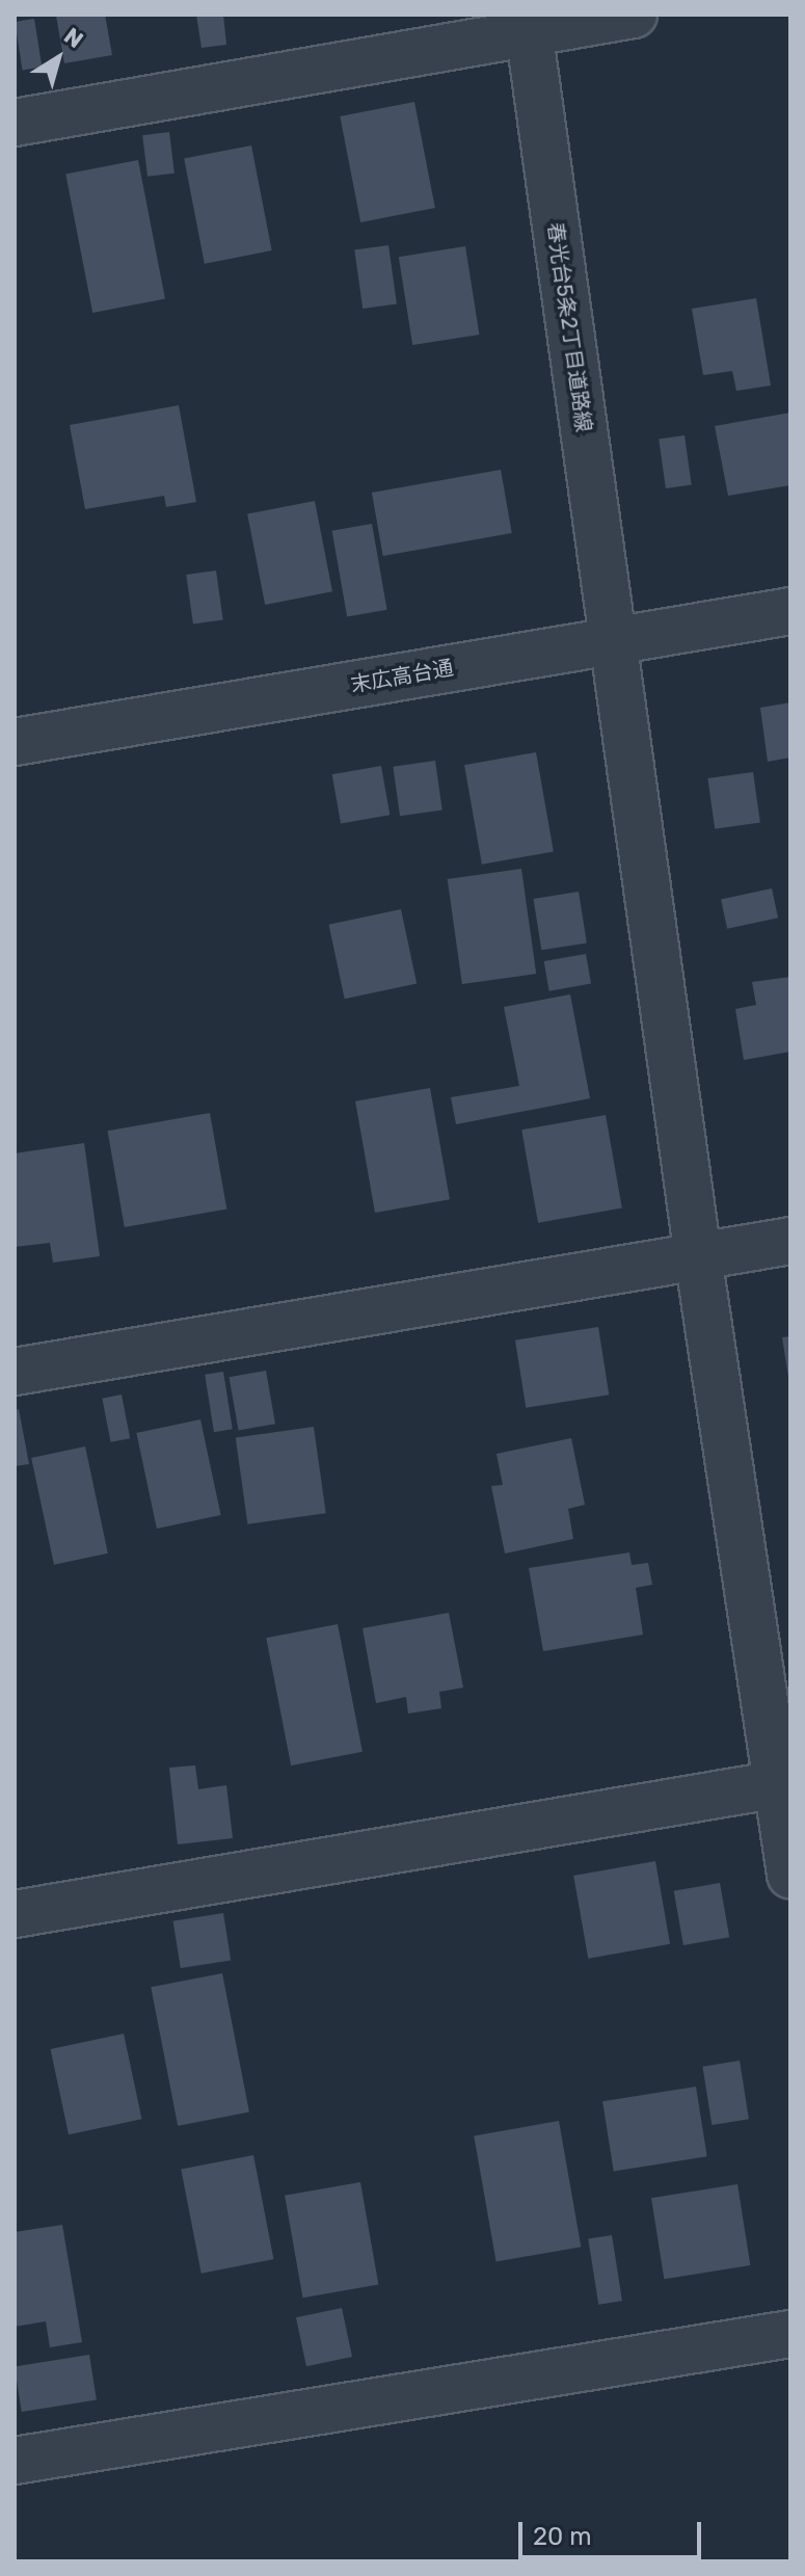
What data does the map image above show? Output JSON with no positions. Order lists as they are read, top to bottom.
{
  "streets": {
    "street": ["春光台5条2丁目道路線", "末広高台通"]
  },
  "crossings": [
    ["春光台5条2丁目道路線", "末広高台通"]
  ],
  "scale_bar": "20 m",
  "north": "top right"
}
